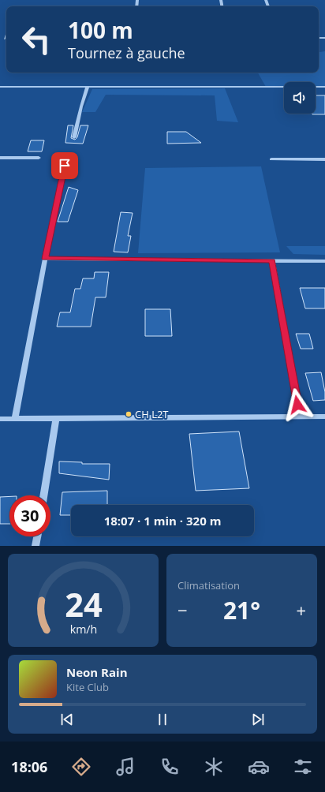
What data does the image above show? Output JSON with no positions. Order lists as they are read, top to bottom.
{
  "places": ["CH L2T"],
  "page": {
    "turn": ["100 m", "Tournez à gauche"],
    "limit": "30",
    "trip": "18:07 · 1 min · 320 m",
    "tile": "Climatisation",
    "heat": ["−", "21°", "+"],
    "song": ["Neon Rain", "Kite Club"],
    "tabs": "18:06",
    "gauge": ["24", "km/h"]
  }
}
